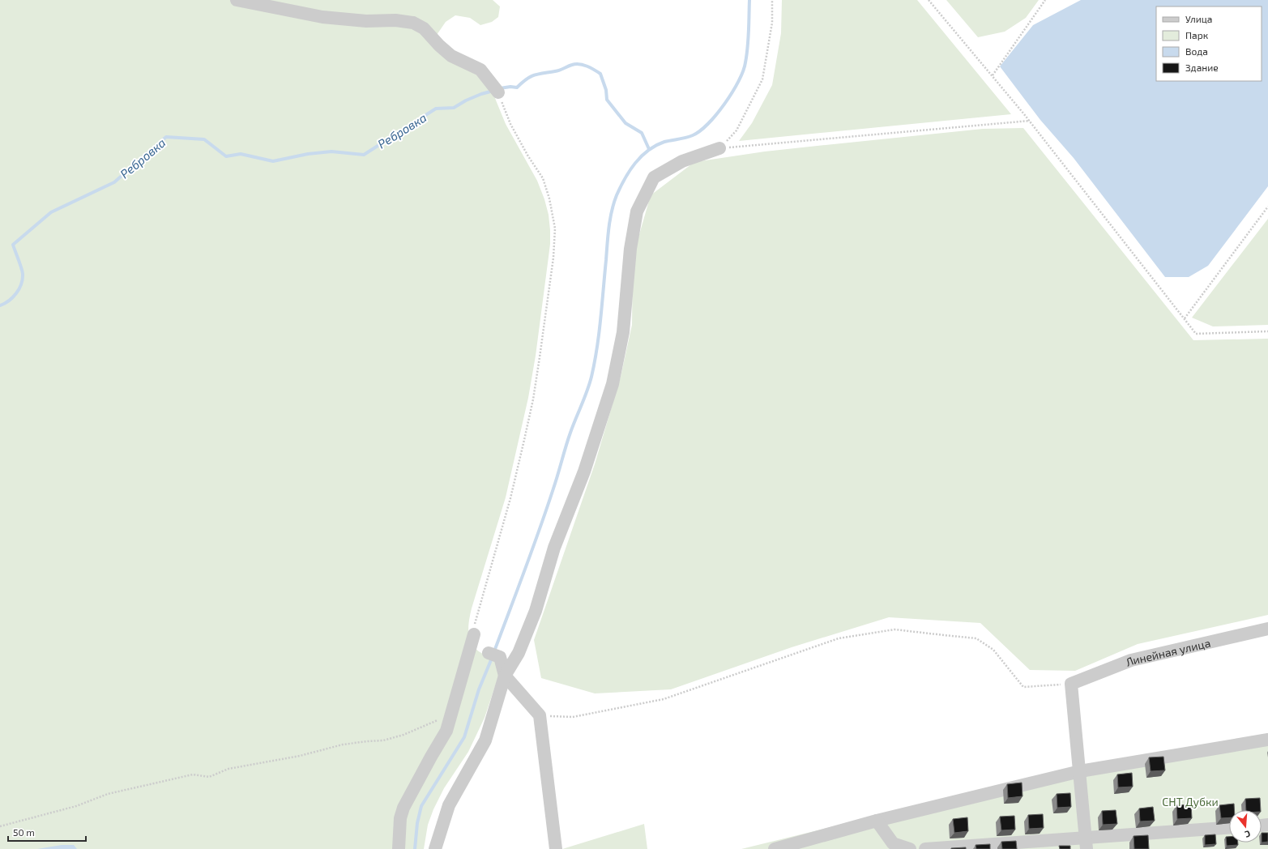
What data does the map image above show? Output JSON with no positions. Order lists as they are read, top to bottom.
{
  "streets": {
    "street": ["Линейная улица"]
  },
  "water": ["Ребровка"],
  "parks": ["СНТ Дубки"],
  "legend": [
    "Улица",
    "Парк",
    "Вода",
    "Здание"
  ],
  "scale_bar": "50 m",
  "north": "bottom"
}
